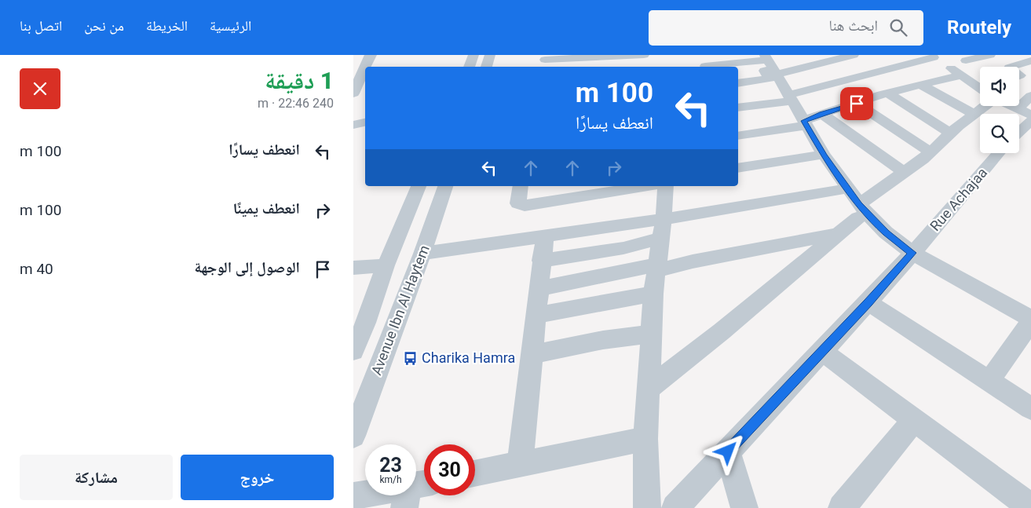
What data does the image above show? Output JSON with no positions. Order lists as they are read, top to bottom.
{
  "streets": {
    "street": ["Rue Achajaa", "Avenue Ibn Al Haytem"]
  },
  "places": {
    "bus stop": ["Charika Hamra"]
  },
  "page": {
    "header": "Routely",
    "search": "ابحث هنا",
    "nav": [
      "الرئيسية",
      "الخريطة",
      "من نحن",
      "اتصل بنا"
    ],
    "heading": ["1 دقيقة", "240 m · 22:46"],
    "turn": ["100 m", "انعطف يسارًا"],
    "list": [
      {
        "name": "انعطف يسارًا",
        "value": "100 m"
      },
      {
        "name": "انعطف يمينًا",
        "value": "100 m"
      },
      {
        "name": "الوصول إلى الوجهة",
        "value": "40 m"
      }
    ],
    "speed": "23 km/h",
    "limit": "30",
    "buttons": ["خروج", "مشاركة"]
  }
}
